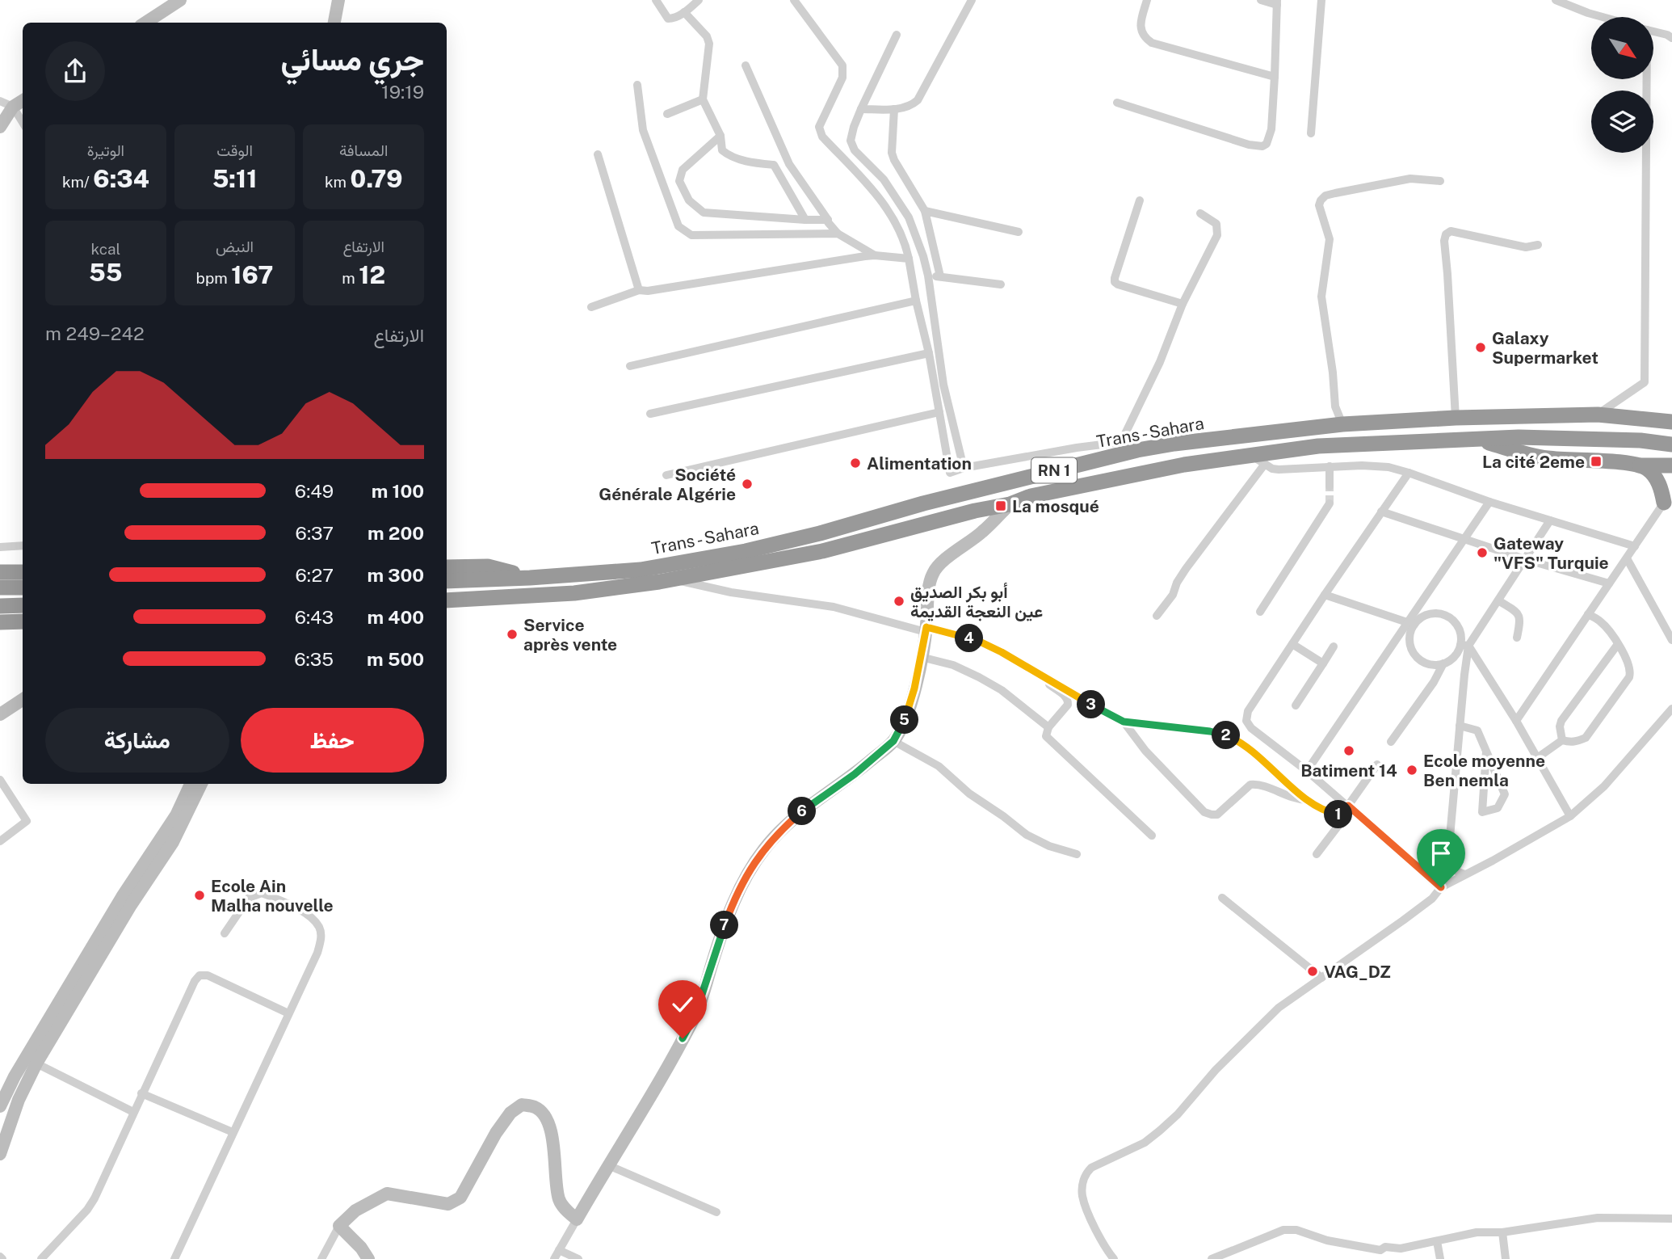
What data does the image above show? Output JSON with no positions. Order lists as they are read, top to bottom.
{
  "streets": {
    "highway": ["Trans - Sahara", "RN 1"]
  },
  "places": {
    "other": [
      "Galaxy Supermarket",
      "Alimentation",
      "Société Générale Algérie",
      "Gateway \"VFS\" Turquie",
      "أبو بكر الصديق عين النعجة القديمة",
      "Service après vente",
      "Batiment 14",
      "Ecole moyenne Ben nemla",
      "Ecole Ain Malha nouvelle",
      "VAG_DZ"
    ],
    "transit": ["La cité 2eme", "La mosqué"]
  },
  "north": "bottom right",
  "page": {
    "heading": ["جري مسائي", "19:19"],
    "stats": [
      ["المسافة", "0.79 km"],
      ["الوقت", "5:11"],
      ["الوتيرة", "6:34 /km"],
      ["الارتفاع", "12 m"],
      ["النبض", "167 bpm"],
      ["kcal", "55"]
    ],
    "chart": ["الارتفاع", "242–249 m"],
    "list": [
      {
        "name": "100 m",
        "note": "6:49"
      },
      {
        "name": "200 m",
        "note": "6:37"
      },
      {
        "name": "300 m",
        "note": "6:27"
      },
      {
        "name": "400 m",
        "note": "6:43"
      },
      {
        "name": "500 m",
        "note": "6:35"
      }
    ],
    "pins": [
      "4",
      "3",
      "5",
      "2",
      "6",
      "1",
      "7"
    ],
    "buttons": ["حفظ", "مشاركة"]
  }
}
